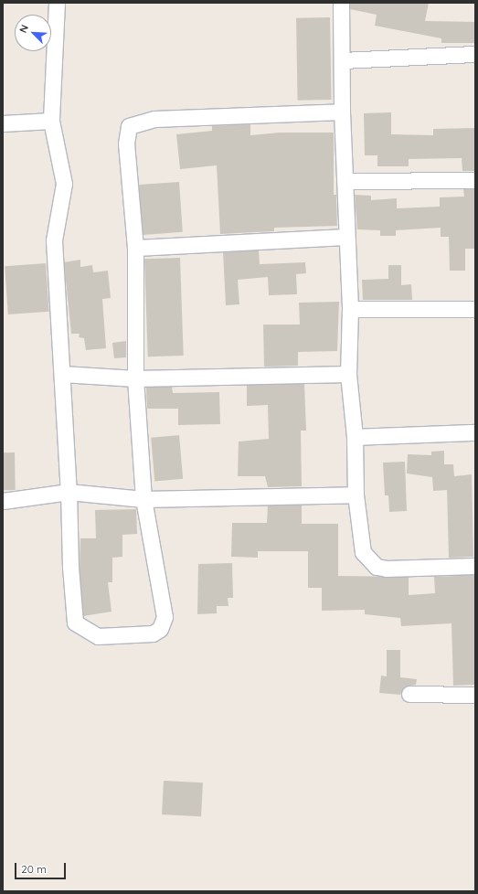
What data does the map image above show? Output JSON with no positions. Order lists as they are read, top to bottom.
{
  "scale_bar": "20 m",
  "north": "top left"
}
